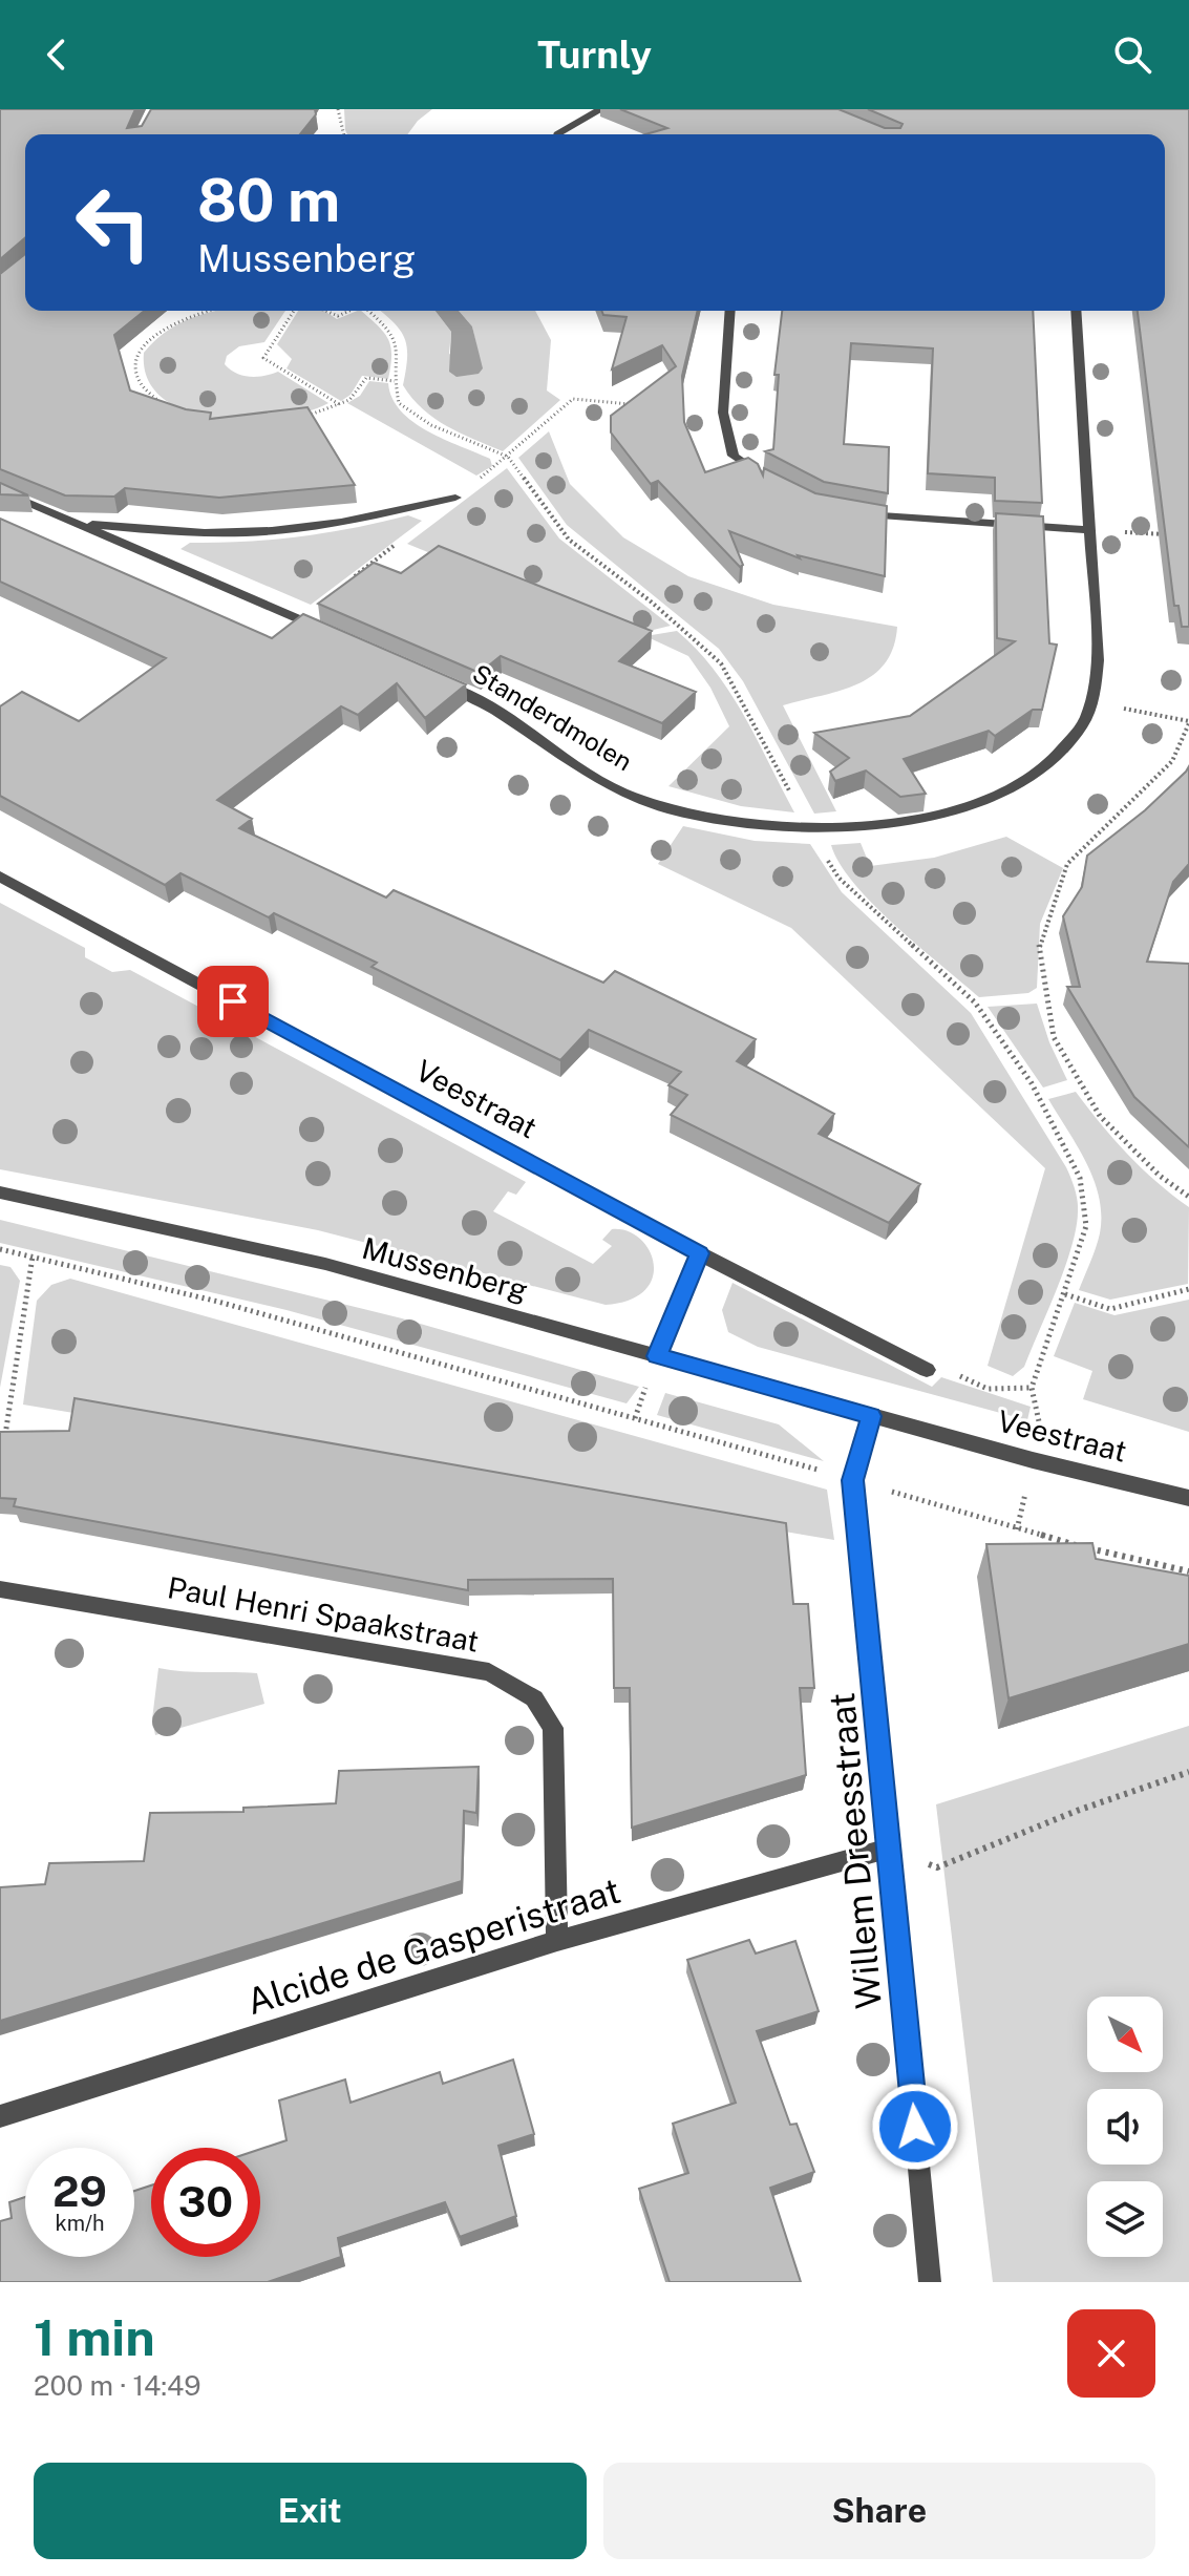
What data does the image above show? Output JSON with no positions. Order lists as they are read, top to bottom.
{
  "streets": {
    "street": [
      "Standerdmolen",
      "Veestraat",
      "Mussenberg",
      "Paul Henri Spaakstraat",
      "Willem Dreesstraat",
      "Alcide de Gasperistraat"
    ]
  },
  "crossings": [
    ["Veestraat", "Mussenberg"],
    ["Veestraat", "Willem Dreesstraat"],
    ["Mussenberg", "Willem Dreesstraat"],
    ["Paul Henri Spaakstraat", "Alcide de Gasperistraat"],
    ["Willem Dreesstraat", "Alcide de Gasperistraat"]
  ],
  "north": "bottom right",
  "page": {
    "header": "Turnly",
    "turn": ["80 m", "Mussenberg"],
    "speed": "29 km/h",
    "limit": "30",
    "heading": ["1 min", "200 m · 14:49"],
    "buttons": ["Exit", "Share"]
  }
}
